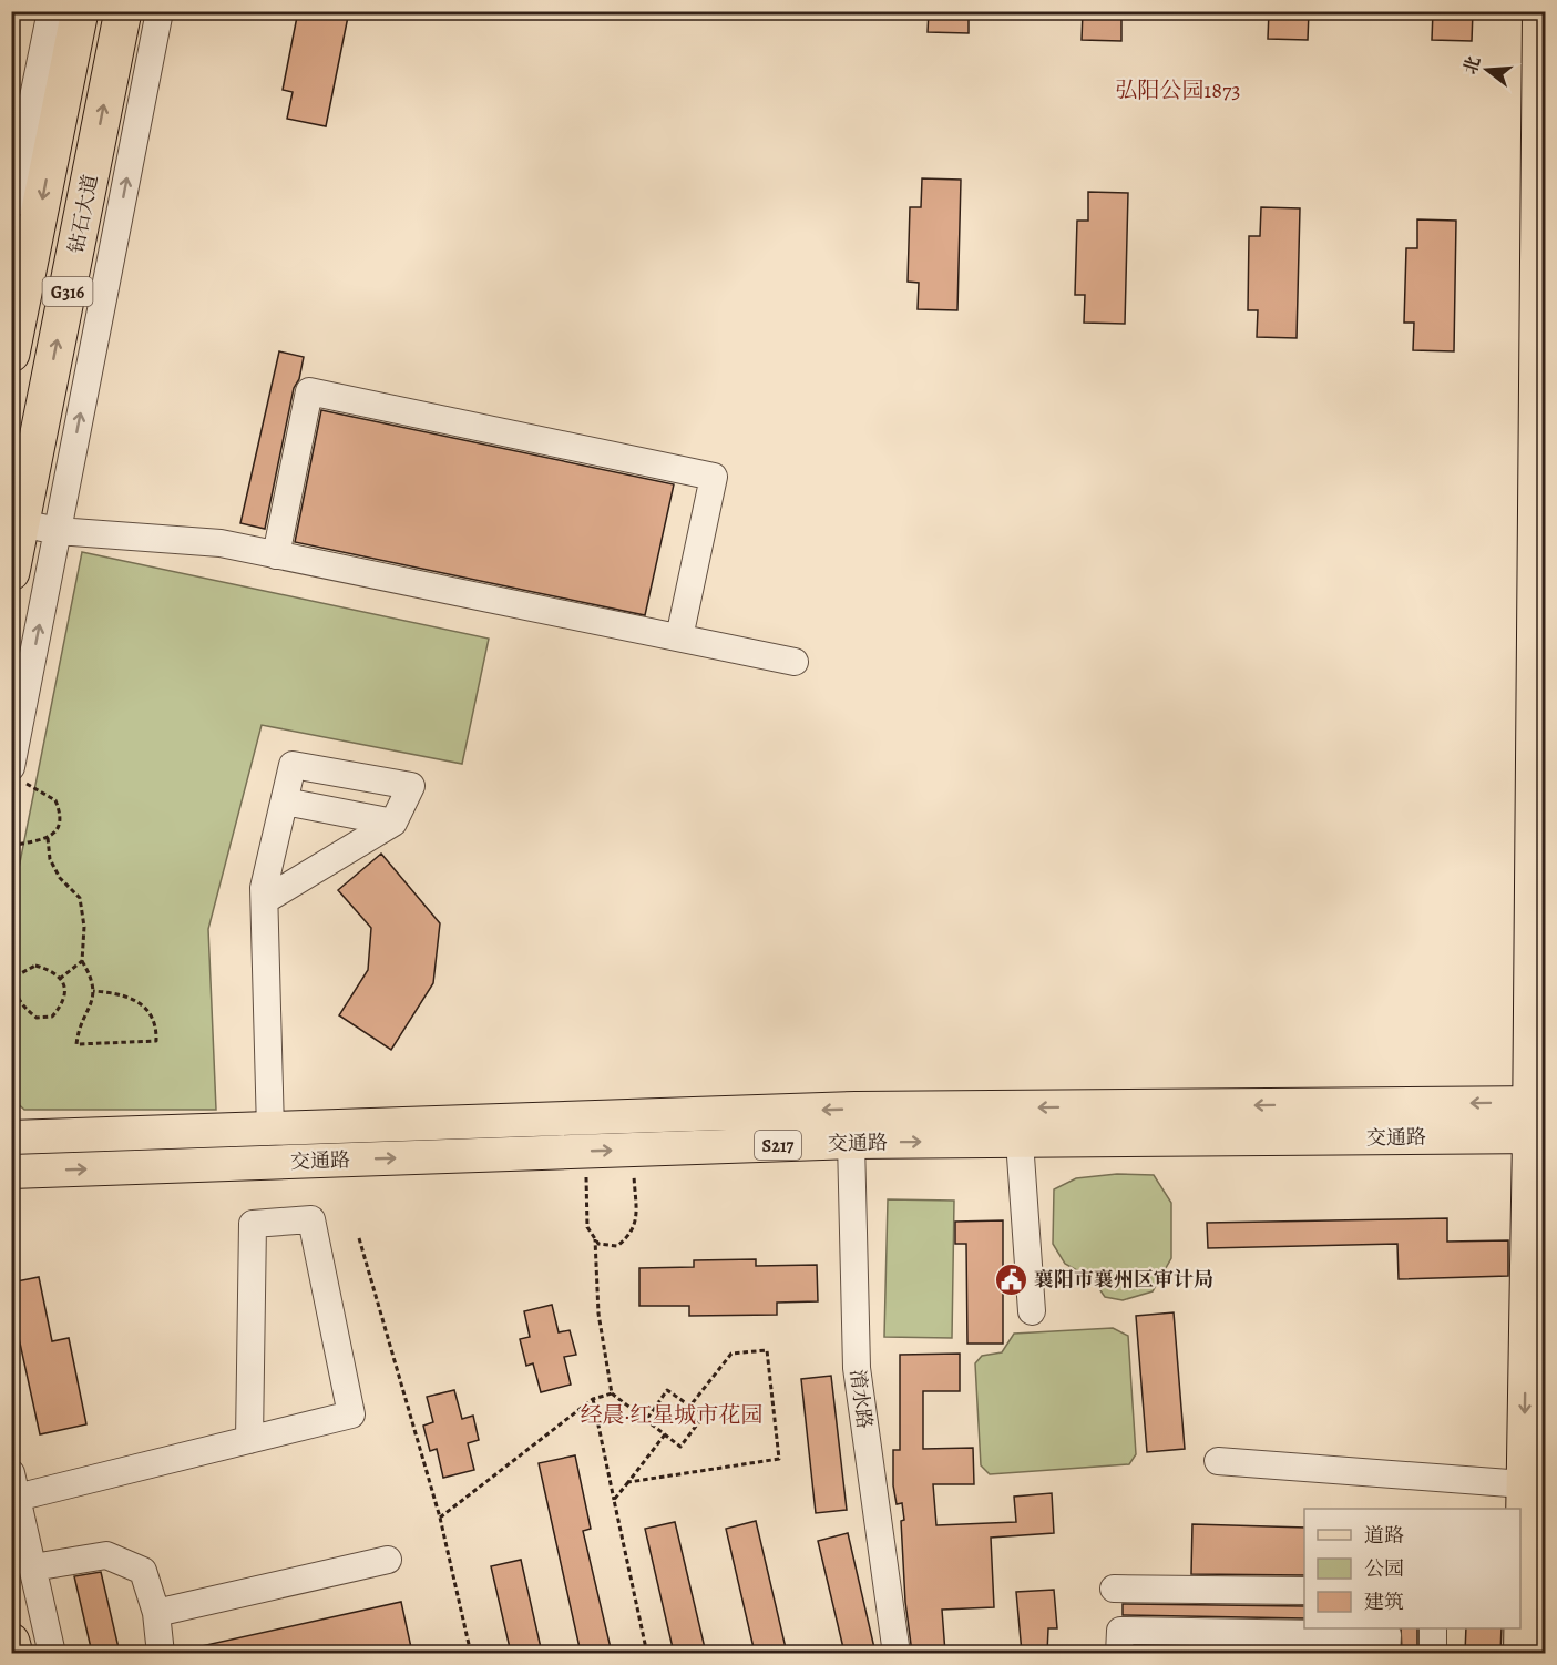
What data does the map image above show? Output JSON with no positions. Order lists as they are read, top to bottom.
{
  "streets": {
    "highway": ["钻石大道", "G316"],
    "main road": ["交通路", "S217"],
    "street": ["淯水路"]
  },
  "crossings": [
    ["交通路", "淯水路"]
  ],
  "districts": ["弘阳公园1873", "经晨·红星城市花园"],
  "places": {
    "public building": ["襄阳市襄州区审计局"]
  },
  "legend": ["道路", "公园", "建筑"],
  "north": "left"
}
